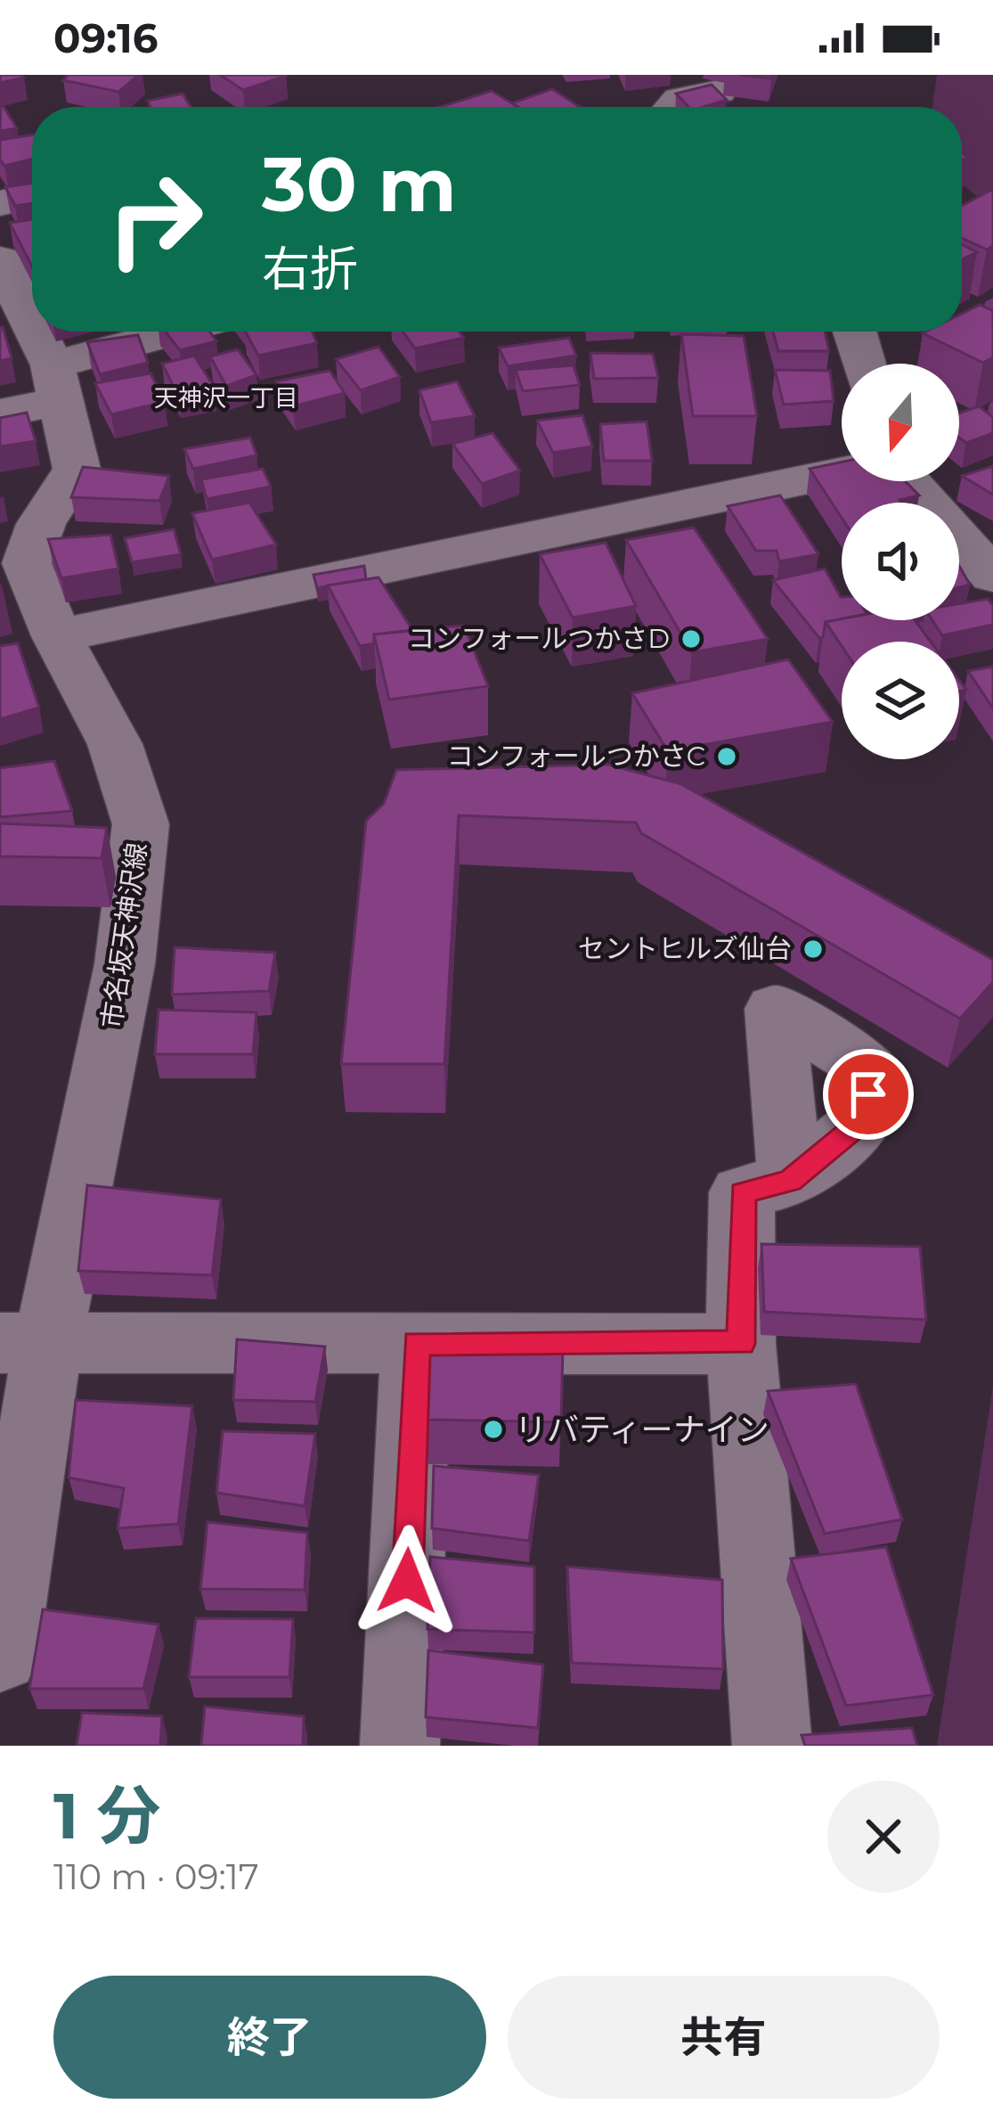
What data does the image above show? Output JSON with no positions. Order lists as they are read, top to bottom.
{
  "streets": {
    "street": ["市名坂天神沢線"]
  },
  "districts": ["天神沢一丁目"],
  "places": [
    "コンフォールつかさD",
    "コンフォールつかさC",
    "セントヒルズ仙台",
    "リバティーナイン"
  ],
  "north": "bottom",
  "page": {
    "status": "09:16",
    "turn": ["30 m", "右折"],
    "heading": ["1 分", "110 m · 09:17"],
    "buttons": ["終了", "共有"]
  }
}
